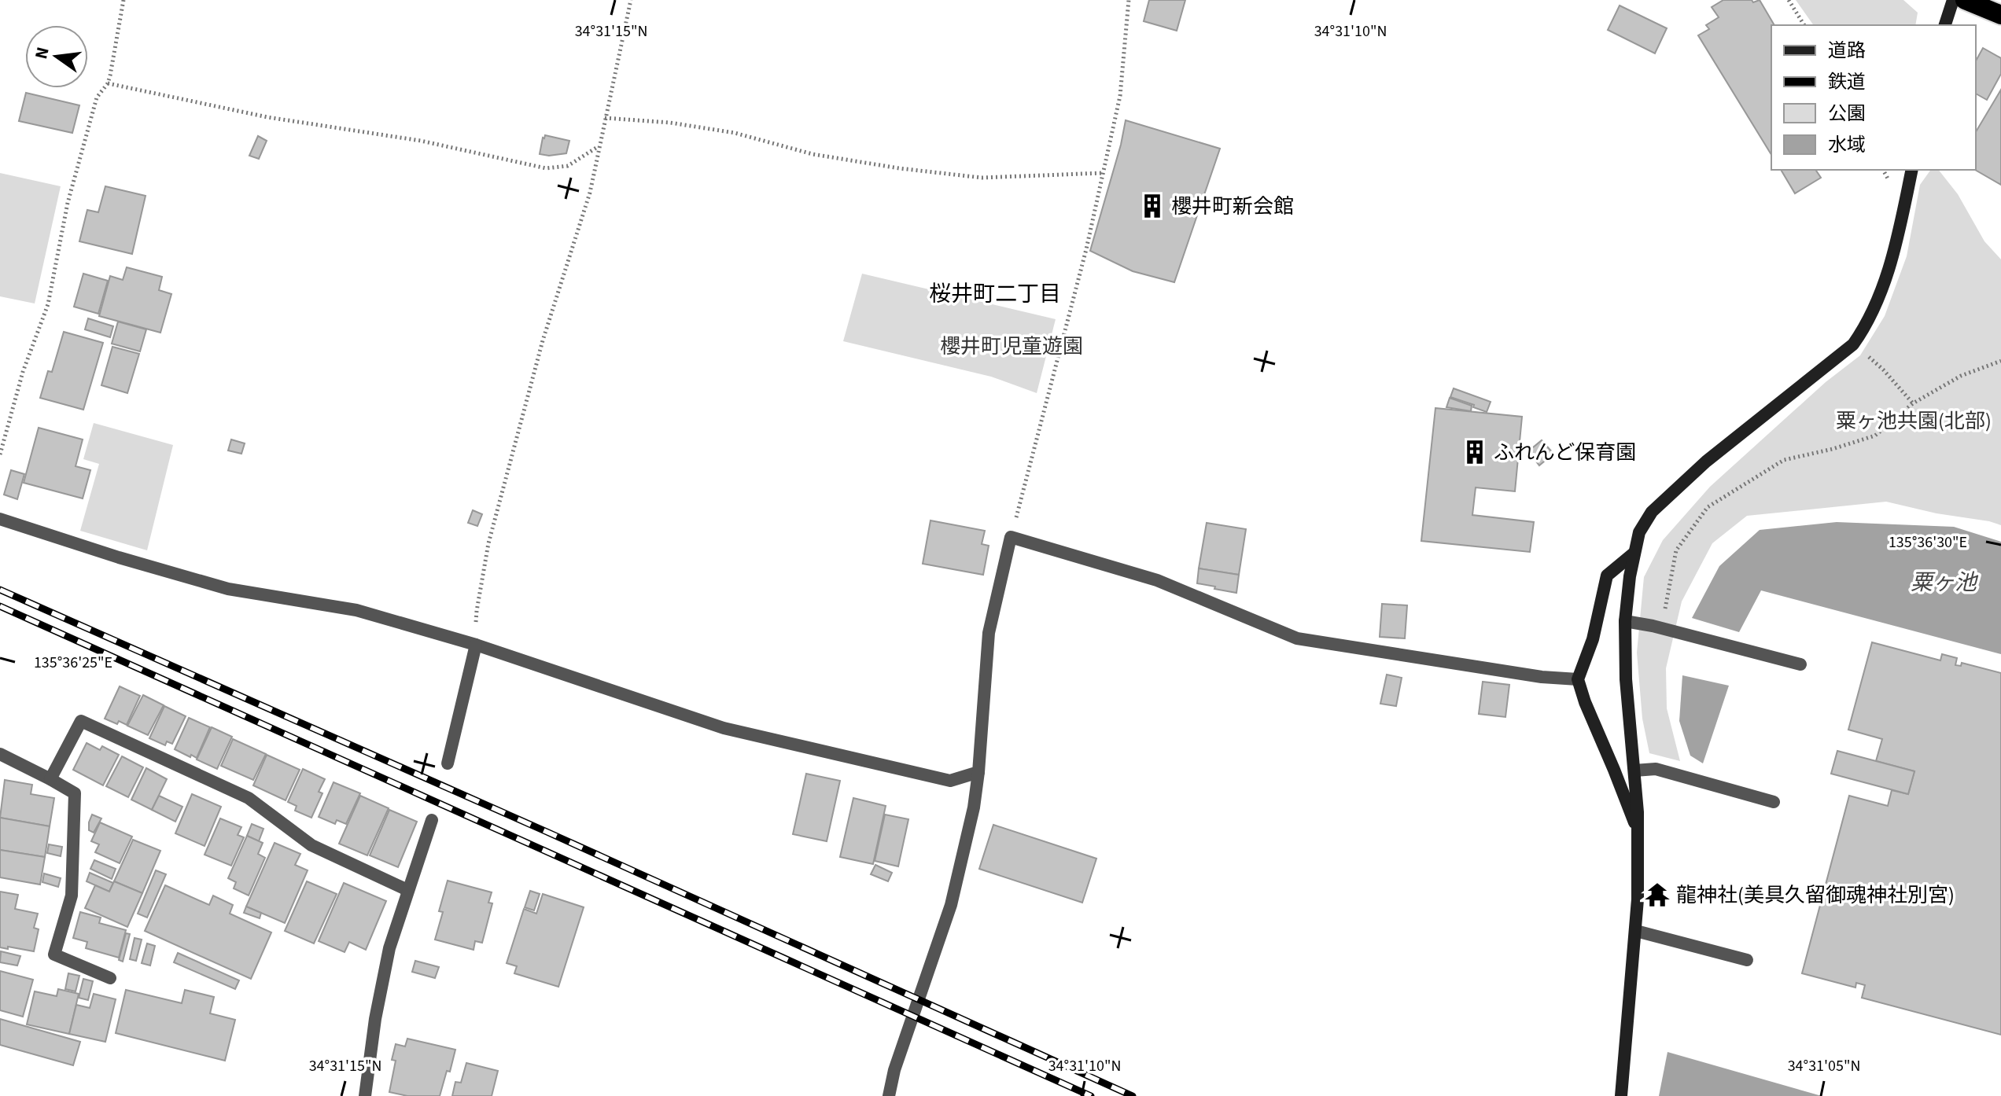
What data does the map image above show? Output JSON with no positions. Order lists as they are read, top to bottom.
{
  "districts": ["桜井町二丁目"],
  "water": ["粟ヶ池"],
  "parks": ["櫻井町児童遊園", "粟ヶ池共園(北部)"],
  "places": {
    "building": ["櫻井町新会館", "ふれんど保育園"],
    "temple": ["龍神社(美具久留御魂神社別宮)"]
  },
  "legend": [
    "道路",
    "鉄道",
    "公園",
    "水域"
  ],
  "north": "left",
  "coordinates": [
    "34°31'15\"N",
    "34°31'10\"N",
    "135°36'30\"E",
    "135°36'25\"E",
    "34°31'05\"N"
  ]
}
